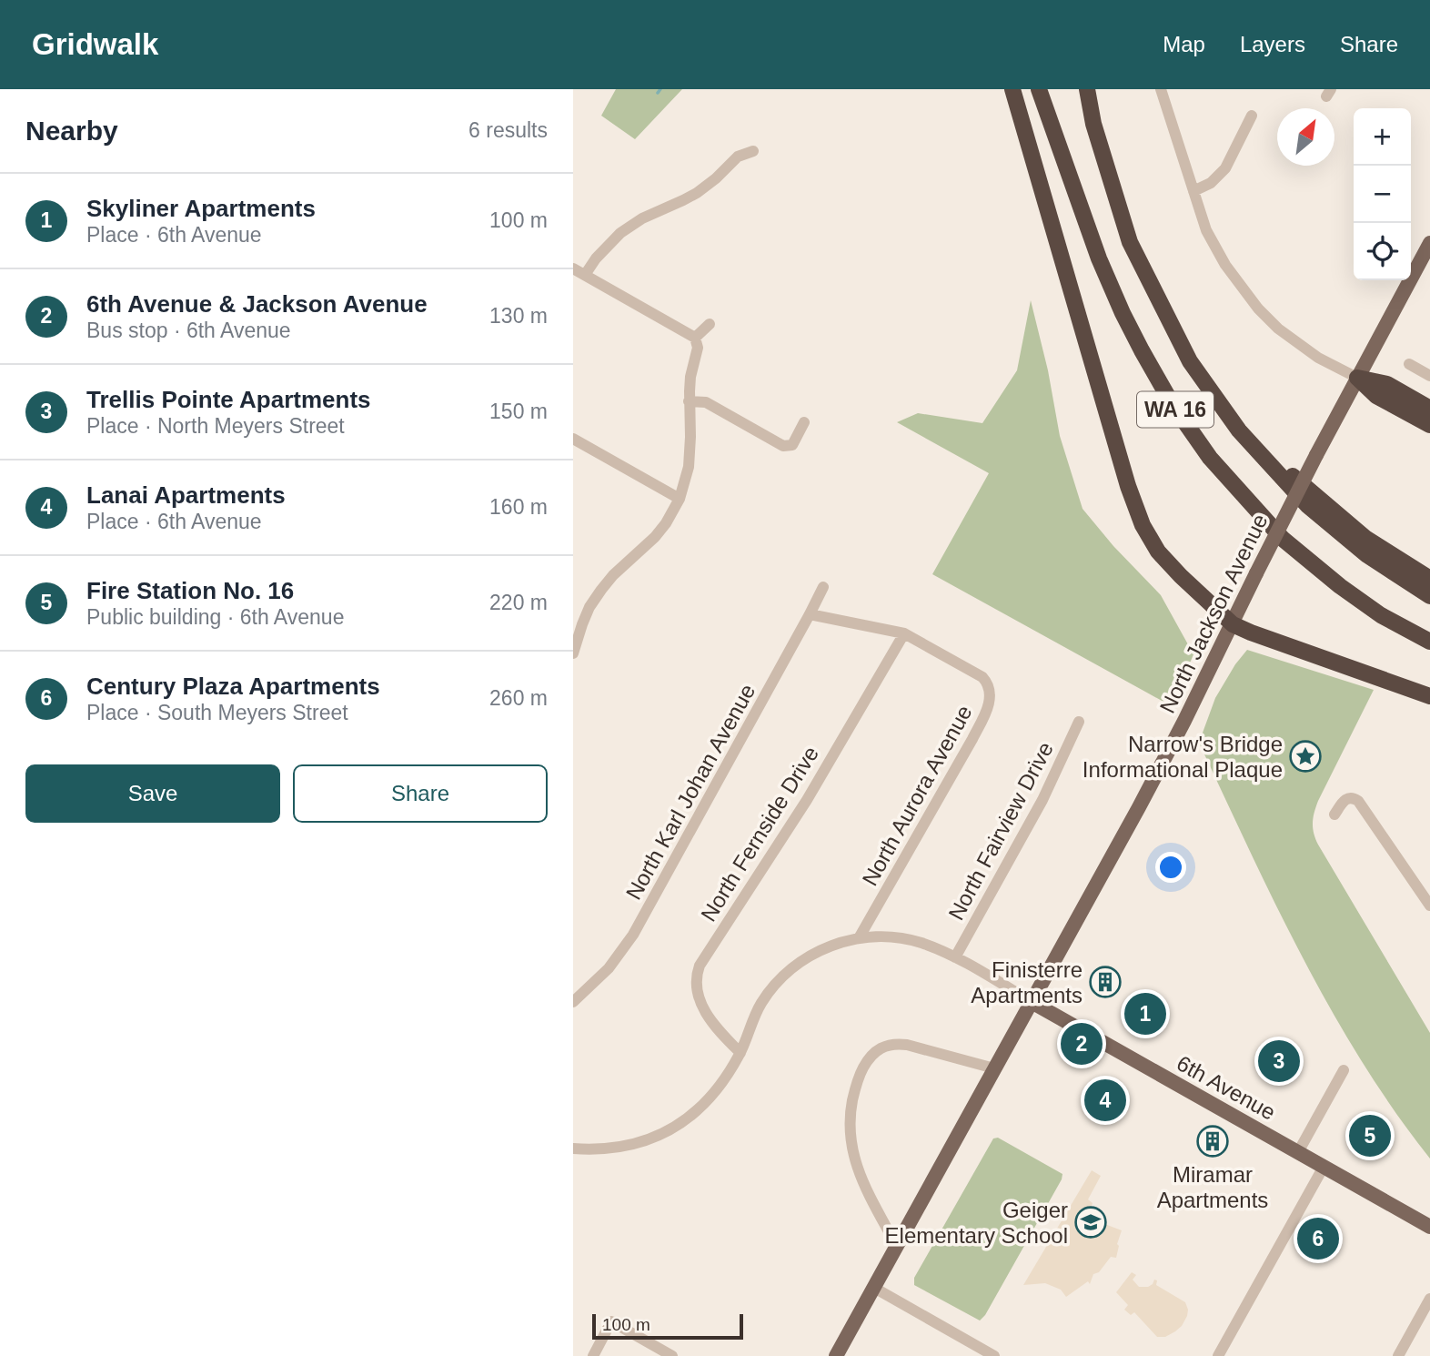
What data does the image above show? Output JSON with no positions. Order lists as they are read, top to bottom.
{
  "streets": {
    "highway": ["WA 16"],
    "main road": ["North Jackson Avenue", "6th Avenue"],
    "street": [
      "North Karl Johan Avenue",
      "North Aurora Avenue",
      "North Fairview Drive",
      "North Fernside Drive"
    ]
  },
  "crossings": [
    ["North Jackson Avenue", "6th Avenue"],
    ["North Aurora Avenue", "North Fernside Drive"],
    ["North Aurora Avenue", "6th Avenue"],
    ["North Fairview Drive", "6th Avenue"],
    ["North Fernside Drive", "6th Avenue"]
  ],
  "places": {
    "place": ["Narrow's Bridge Informational Plaque"],
    "building": ["Finisterre Apartments", "Miramar Apartments"],
    "school or university": ["Geiger Elementary School"]
  },
  "scale_bar": "100 m",
  "north": "top right",
  "page": {
    "header": "Gridwalk",
    "nav": ["Map", "Layers", "Share"],
    "heading": ["Nearby", "6 results"],
    "map_buttons": ["+", "−"],
    "list": [
      {
        "mark": "1",
        "name": "Skyliner Apartments",
        "note": "Place · 6th Avenue",
        "value": "100 m"
      },
      {
        "mark": "2",
        "name": "6th Avenue & Jackson Avenue",
        "note": "Bus stop · 6th Avenue",
        "value": "130 m"
      },
      {
        "mark": "3",
        "name": "Trellis Pointe Apartments",
        "note": "Place · North Meyers Street",
        "value": "150 m"
      },
      {
        "mark": "4",
        "name": "Lanai Apartments",
        "note": "Place · 6th Avenue",
        "value": "160 m"
      },
      {
        "mark": "5",
        "name": "Fire Station No. 16",
        "note": "Public building · 6th Avenue",
        "value": "220 m"
      },
      {
        "mark": "6",
        "name": "Century Plaza Apartments",
        "note": "Place · South Meyers Street",
        "value": "260 m"
      }
    ],
    "buttons": ["Save", "Share"],
    "pins": [
      "1",
      "2",
      "3",
      "4",
      "5",
      "6"
    ],
    "scale": "100 m"
  }
}
